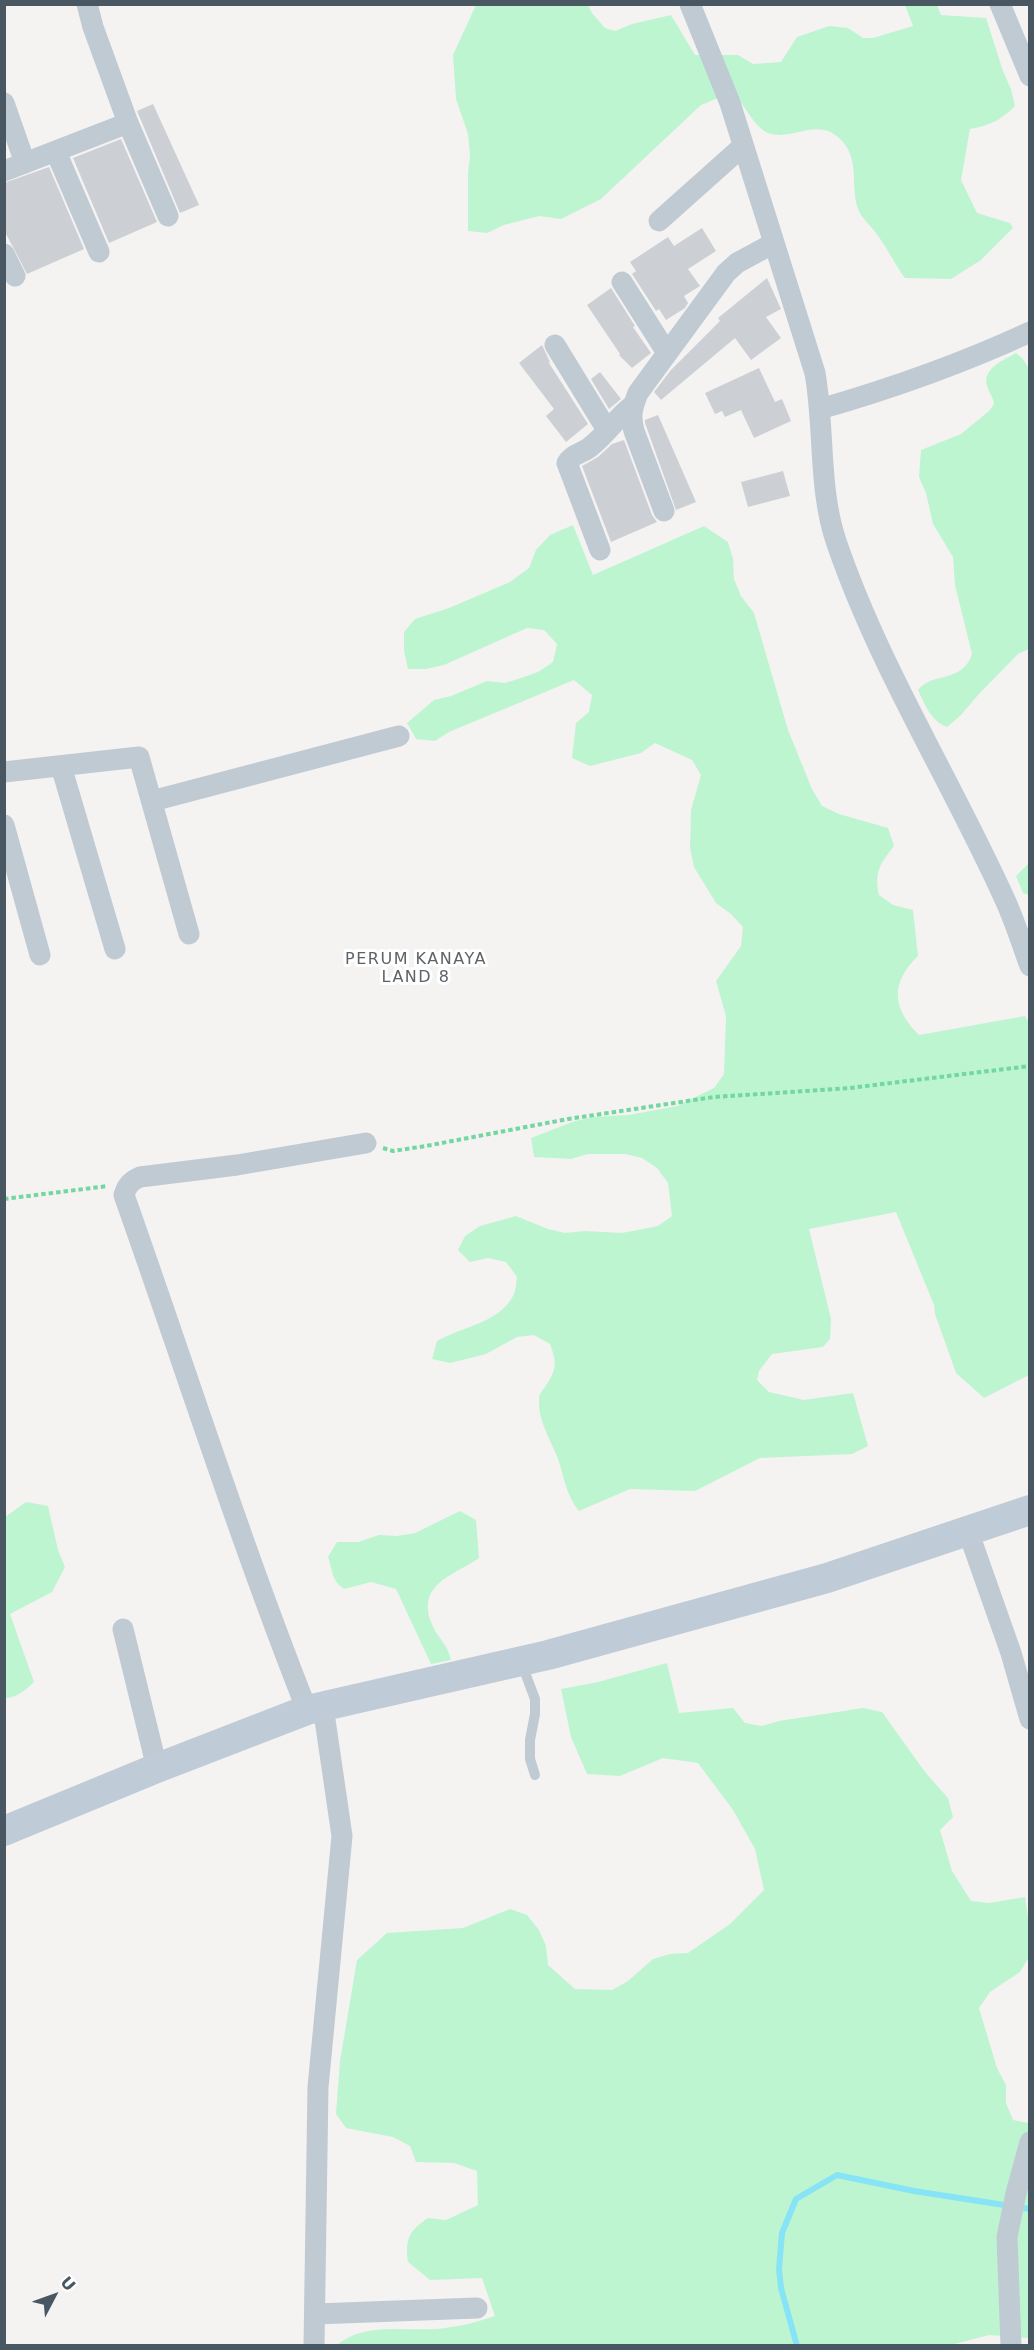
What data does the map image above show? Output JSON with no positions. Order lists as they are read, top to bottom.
{
  "districts": ["PERUM KANAYA LAND 8"],
  "north": "top right"
}
